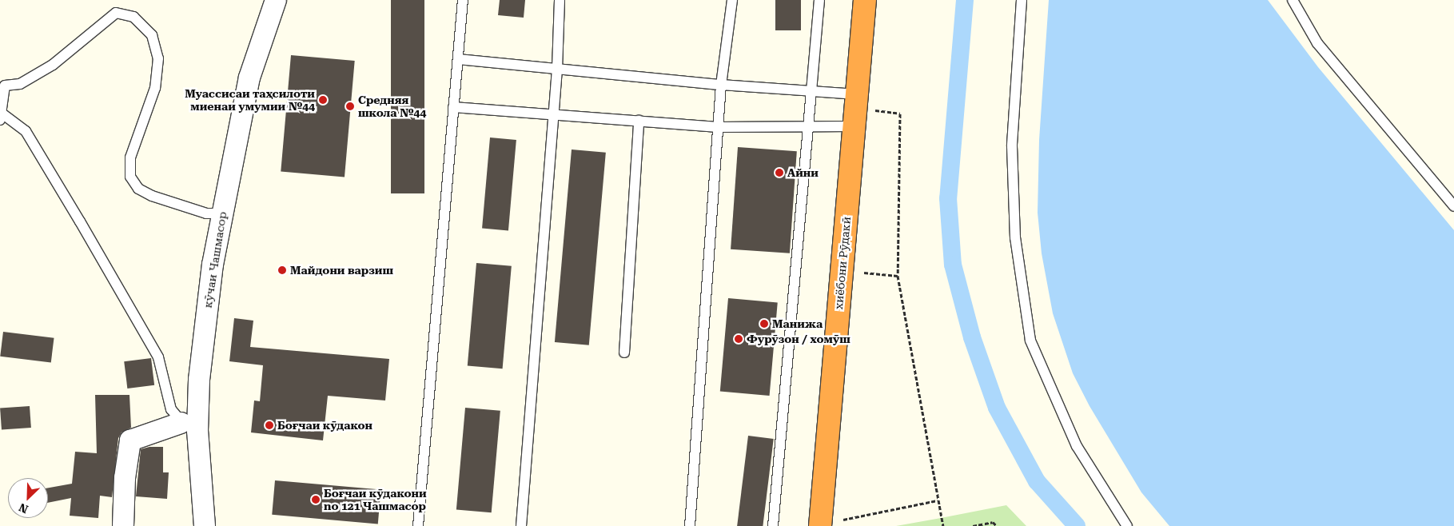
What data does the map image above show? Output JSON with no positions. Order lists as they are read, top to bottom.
{
  "streets": {
    "highway": ["хиёбони Рӯдакӣ"],
    "street": ["кӯчаи Чашмасор"]
  },
  "places": [
    "Муассисаи таҳсилоти миенаи умумии №44",
    "Средняя школа №44",
    "Айни",
    "Майдони варзиш",
    "Манижа",
    "Фурӯзон / хомӯш",
    "Боғчаи кӯдакон",
    "Боғчаи кӯдакони no 121 Чашмасор"
  ],
  "north": "bottom left"
}
